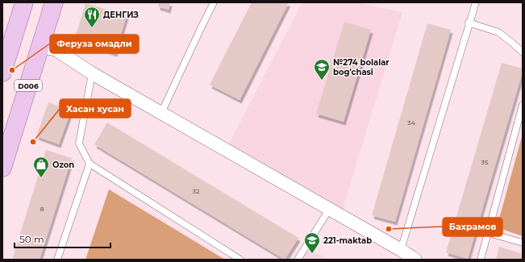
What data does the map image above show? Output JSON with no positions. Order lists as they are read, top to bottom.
{
  "streets": {
    "main road": ["D006"]
  },
  "places": {
    "restaurant": ["ДЕНГИЗ"],
    "other": ["Феруза омадли", "Хасан хусан", "Бахрамов"],
    "school or university": ["№274 bolalar bog'chasi", "221-maktab"],
    "shop": ["Ozon"]
  },
  "house_numbers": [
    "34",
    "35",
    "32",
    "8"
  ],
  "scale_bar": "50 m"
}
